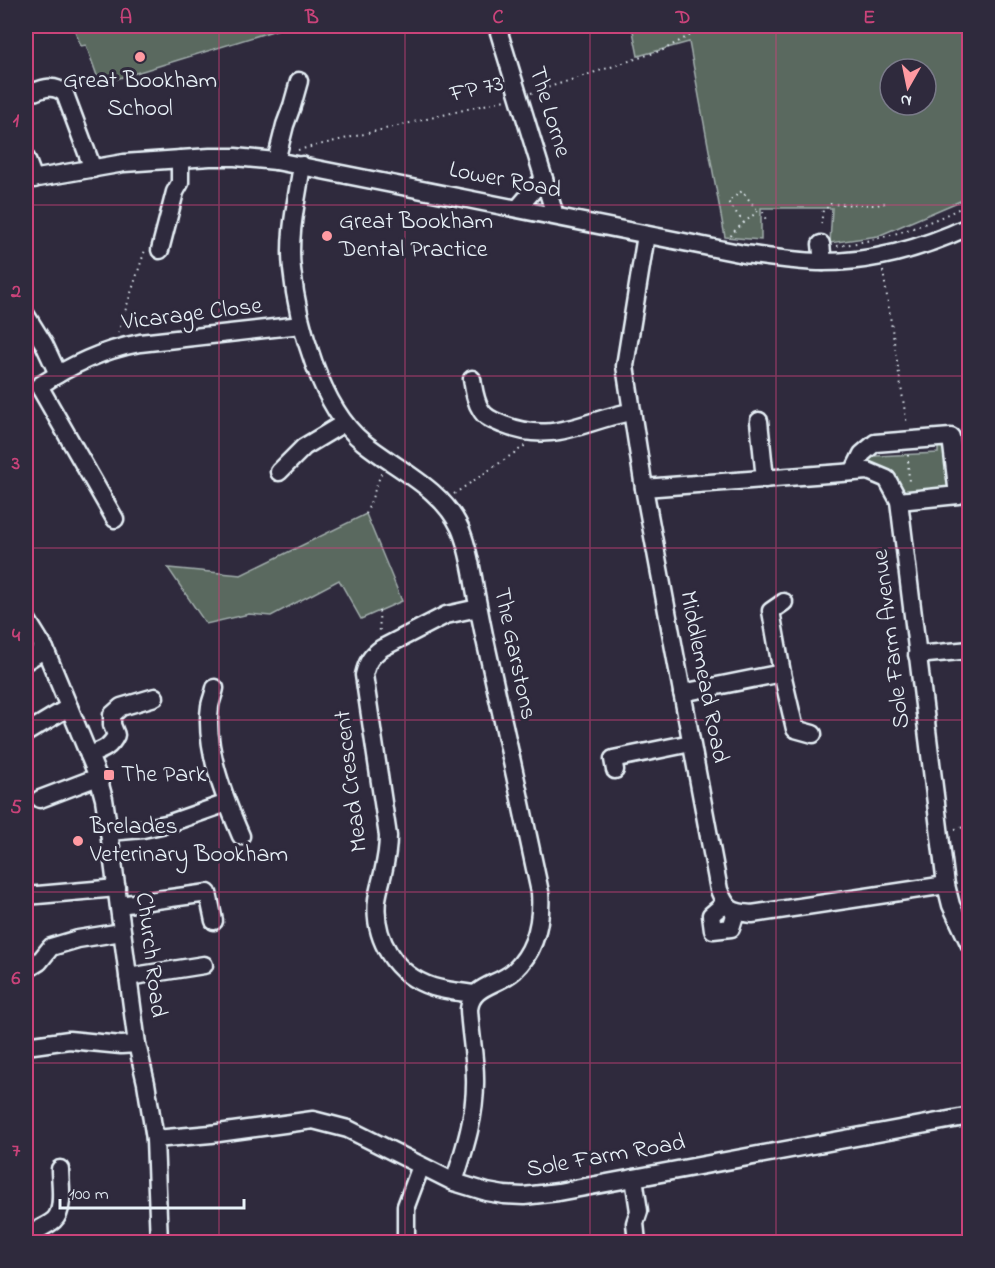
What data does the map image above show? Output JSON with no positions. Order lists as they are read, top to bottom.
{
  "streets": {
    "street": [
      "The Lorne",
      "Lower Road",
      "Vicarage Close",
      "Sole Farm Avenue",
      "The Garstons",
      "Middlemead Road",
      "Mead Crescent",
      "Church Road",
      "Sole Farm Road"
    ],
    "path": ["FP 73"]
  },
  "crossings": [
    ["FP 73", "The Lorne"],
    ["FP 73", "Lower Road"],
    ["FP 73", "The Garstons"],
    ["The Lorne", "Lower Road"],
    ["Lower Road", "The Garstons"],
    ["Lower Road", "Middlemead Road"],
    ["Vicarage Close", "The Garstons"],
    ["Sole Farm Avenue", "Middlemead Road"],
    ["The Garstons", "Mead Crescent"],
    ["Church Road", "Sole Farm Road"]
  ],
  "places": {
    "other": ["Great Bookham School", "Great Bookham Dental Practice", "Brelades Veterinary Bookham"],
    "transit": ["The Park"]
  },
  "scale_bar": "100 m",
  "north": "bottom",
  "grid": {
    "columns": [
      "A",
      "B",
      "C",
      "D",
      "E"
    ],
    "rows": [
      "1",
      "2",
      "3",
      "4",
      "5",
      "6",
      "7"
    ]
  }
}
